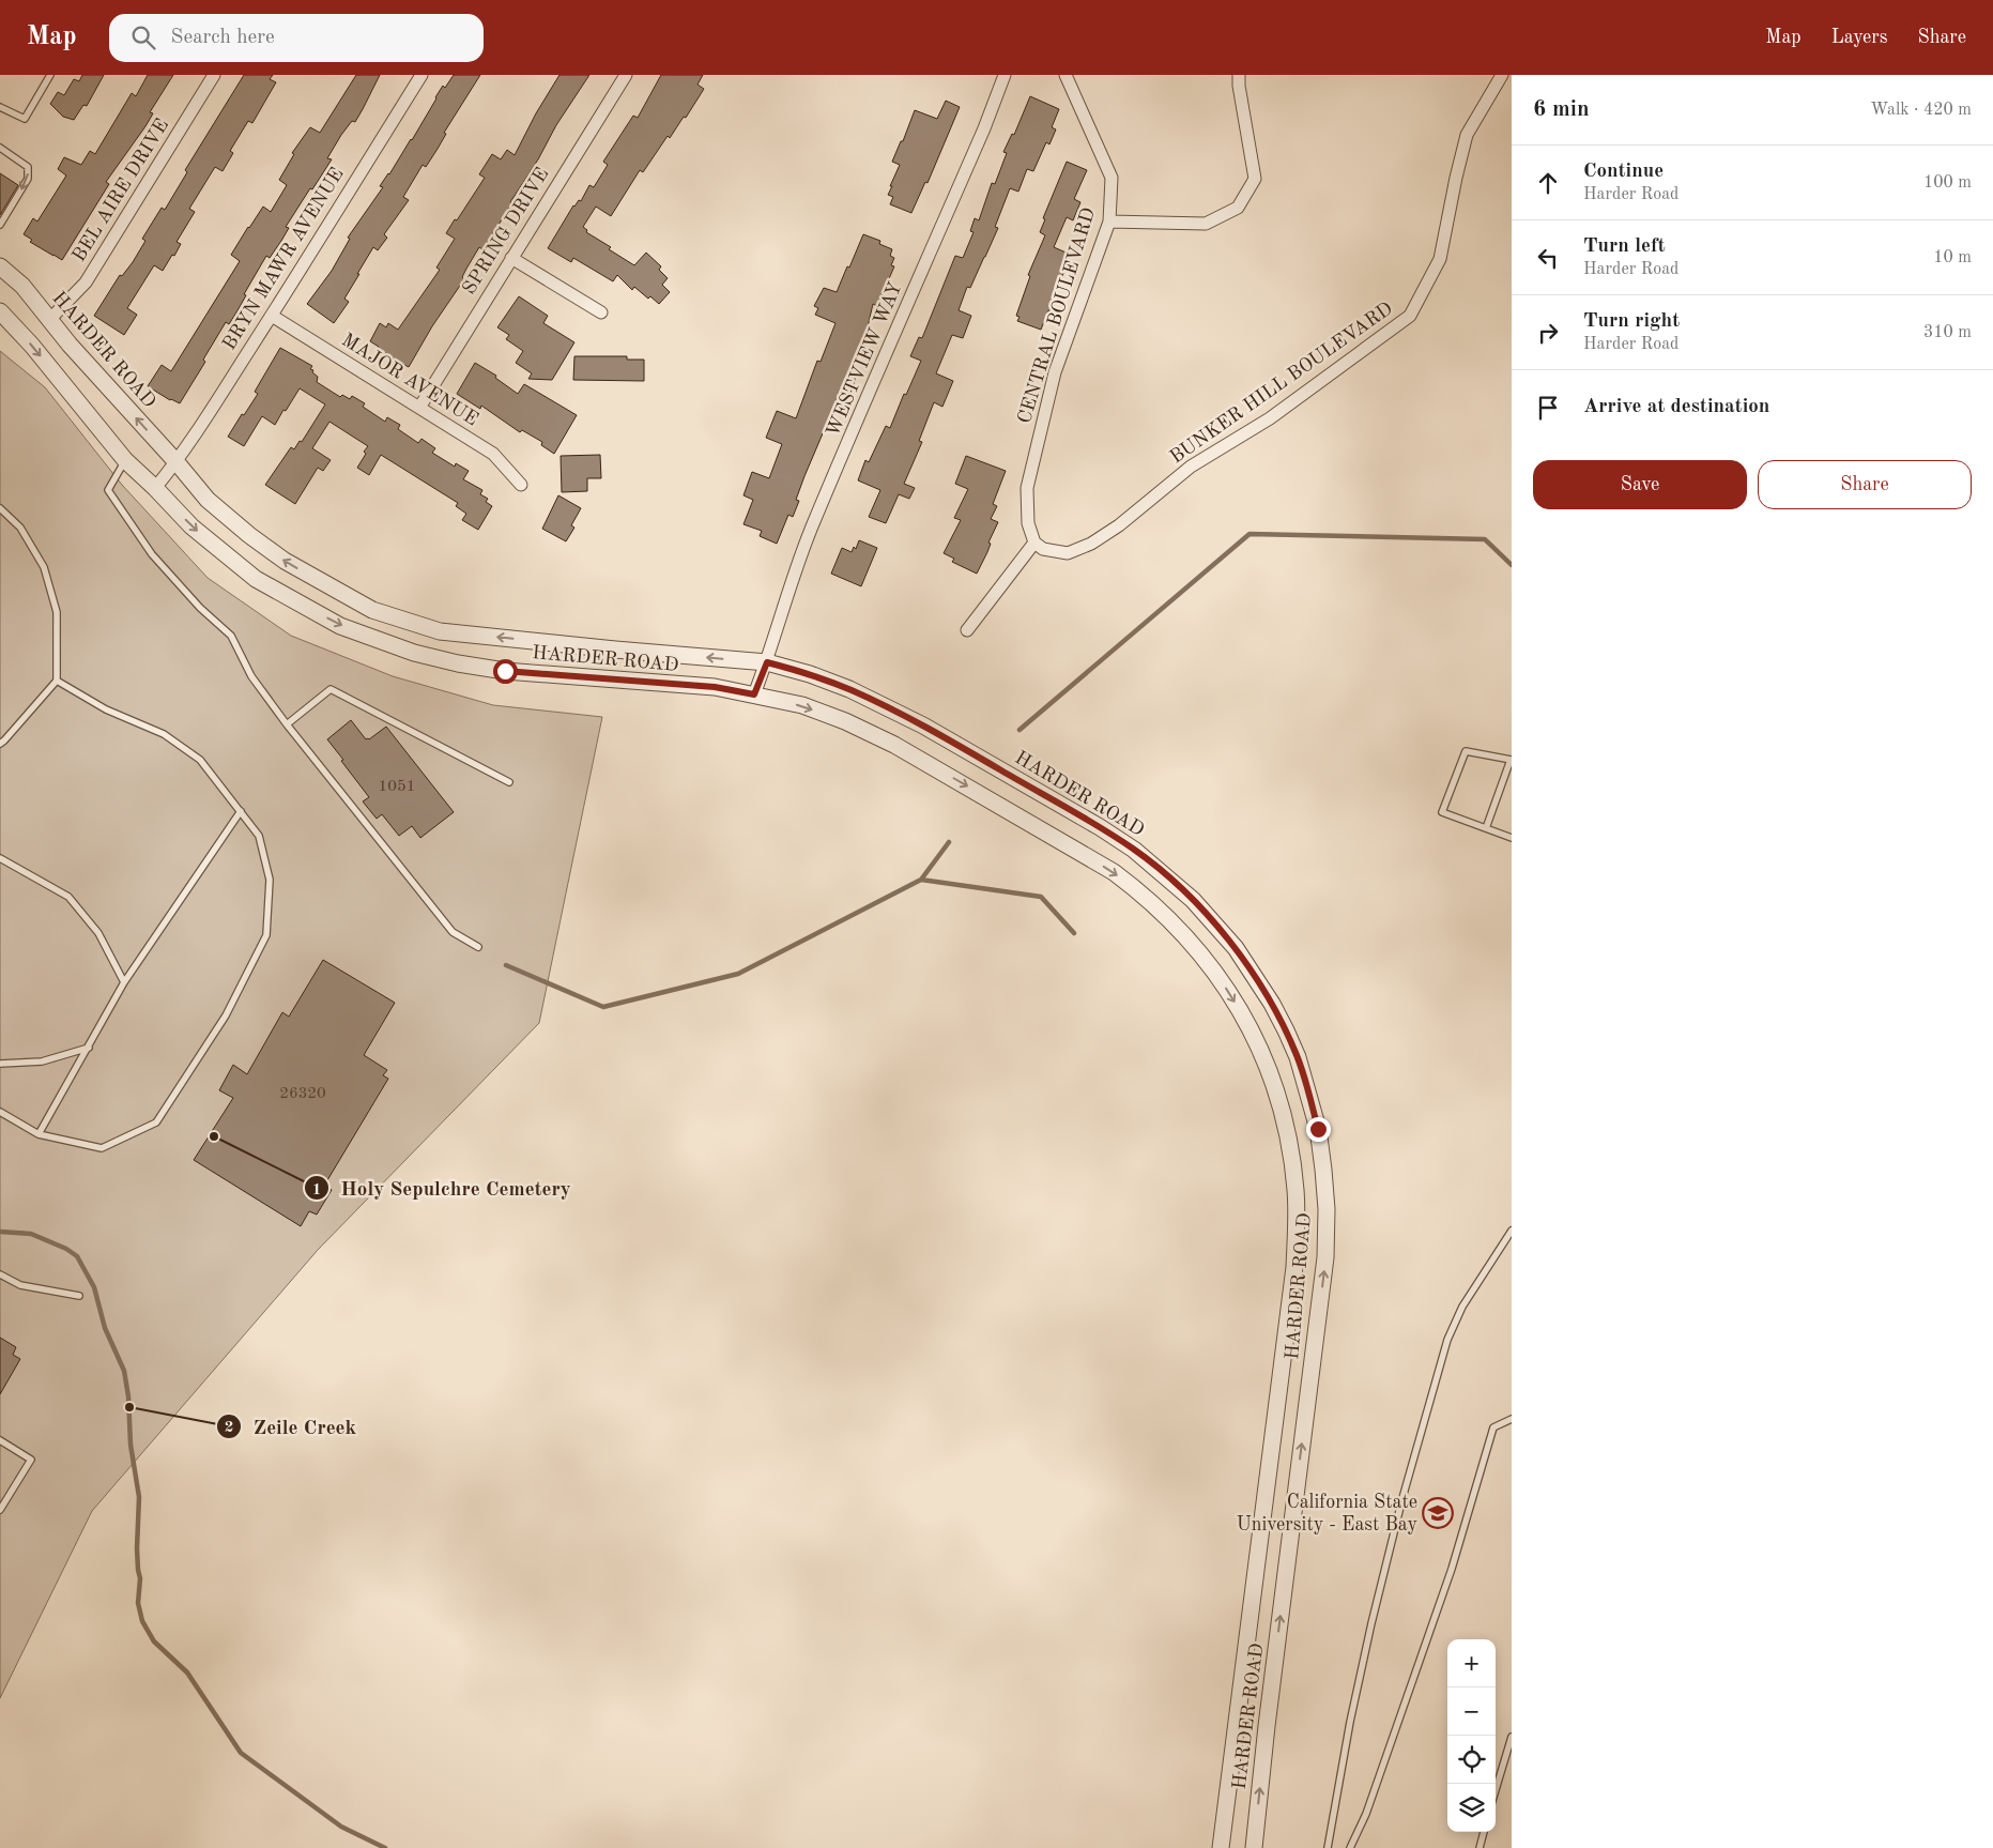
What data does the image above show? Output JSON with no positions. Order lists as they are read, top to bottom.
{
  "streets": {
    "street": [
      "BEL AIRE DRIVE",
      "SPRING DRIVE",
      "BRYN MAWR AVENUE",
      "CENTRAL BOULEVARD",
      "HARDER ROAD",
      "WESTVIEW WAY",
      "MAJOR AVENUE",
      "BUNKER HILL BOULEVARD"
    ]
  },
  "crossings": [
    ["BEL AIRE DRIVE", "HARDER ROAD"],
    ["SPRING DRIVE", "MAJOR AVENUE"],
    ["BRYN MAWR AVENUE", "HARDER ROAD"],
    ["BRYN MAWR AVENUE", "MAJOR AVENUE"],
    ["CENTRAL BOULEVARD", "BUNKER HILL BOULEVARD"],
    ["HARDER ROAD", "WESTVIEW WAY"]
  ],
  "places": {
    "other": ["Holy Sepulchre Cemetery", "Zeile Creek"],
    "school or university": ["California State University - East Bay"]
  },
  "house_numbers": ["1051", "26320"],
  "page": {
    "header": "Map",
    "search": "Search here",
    "nav": ["Map", "Layers", "Share"],
    "heading": ["6 min", "Walk · 420 m"],
    "list": [
      ["Continue", "Harder Road", "100 m"],
      ["Turn left", "Harder Road", "10 m"],
      ["Turn right", "Harder Road", "310 m"],
      "Arrive at destination"
    ],
    "buttons": ["Save", "Share"],
    "map_buttons": ["+", "−"]
  }
}
